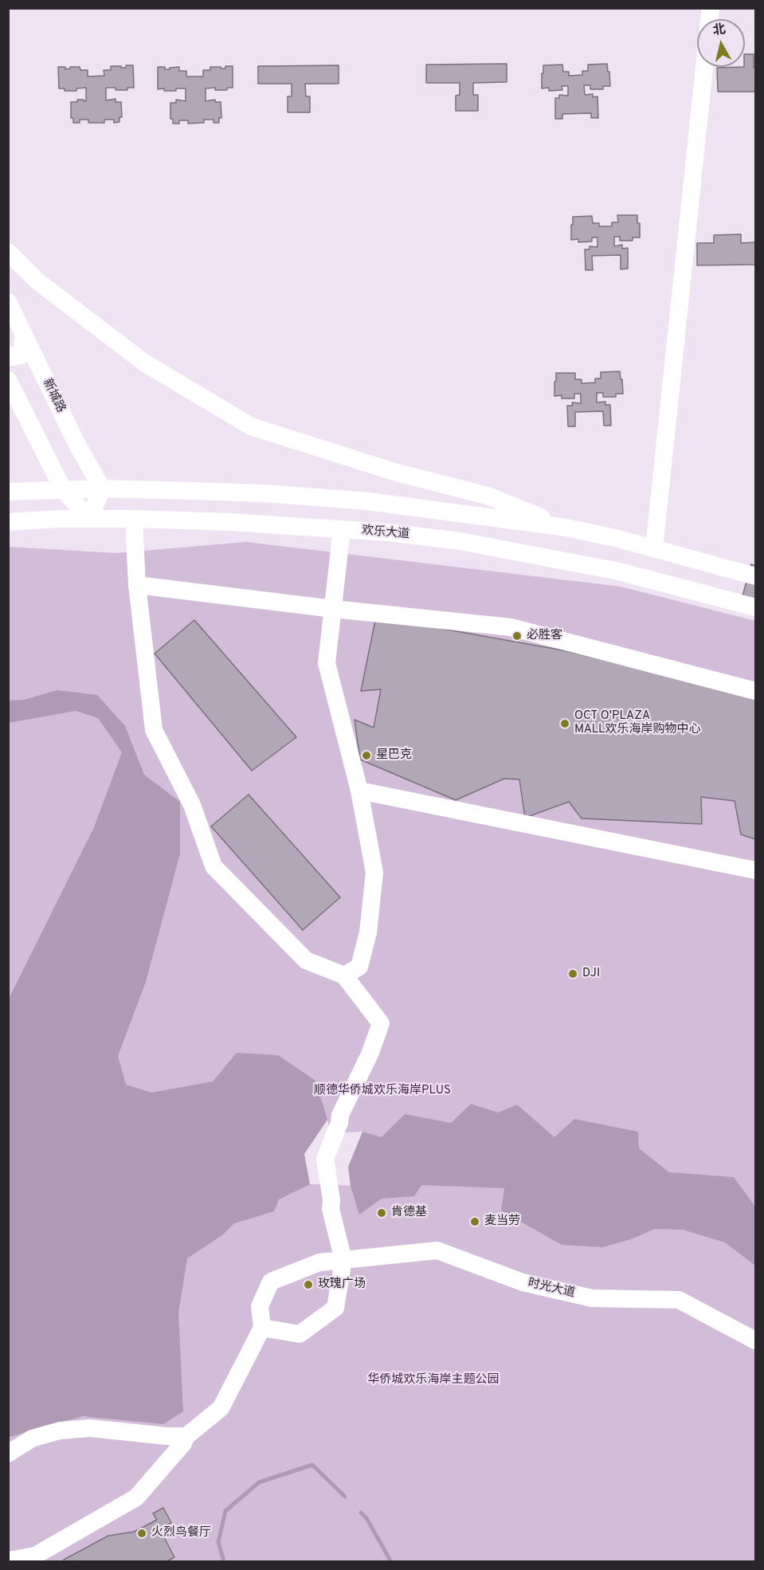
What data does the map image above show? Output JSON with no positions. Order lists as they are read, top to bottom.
{
  "streets": {
    "street": ["新城路", "欢乐大道", "时光大道"]
  },
  "parks": ["顺德华侨城欢乐海岸PLUS", "华侨城欢乐海岸主题公园"],
  "places": [
    "必胜客",
    "OCT O'PLAZA MALL欢乐海岸购物中心",
    "星巴克",
    "DJI",
    "肯德基",
    "麦当劳",
    "玫瑰广场",
    "火烈鸟餐厅"
  ],
  "north": "top"
}
